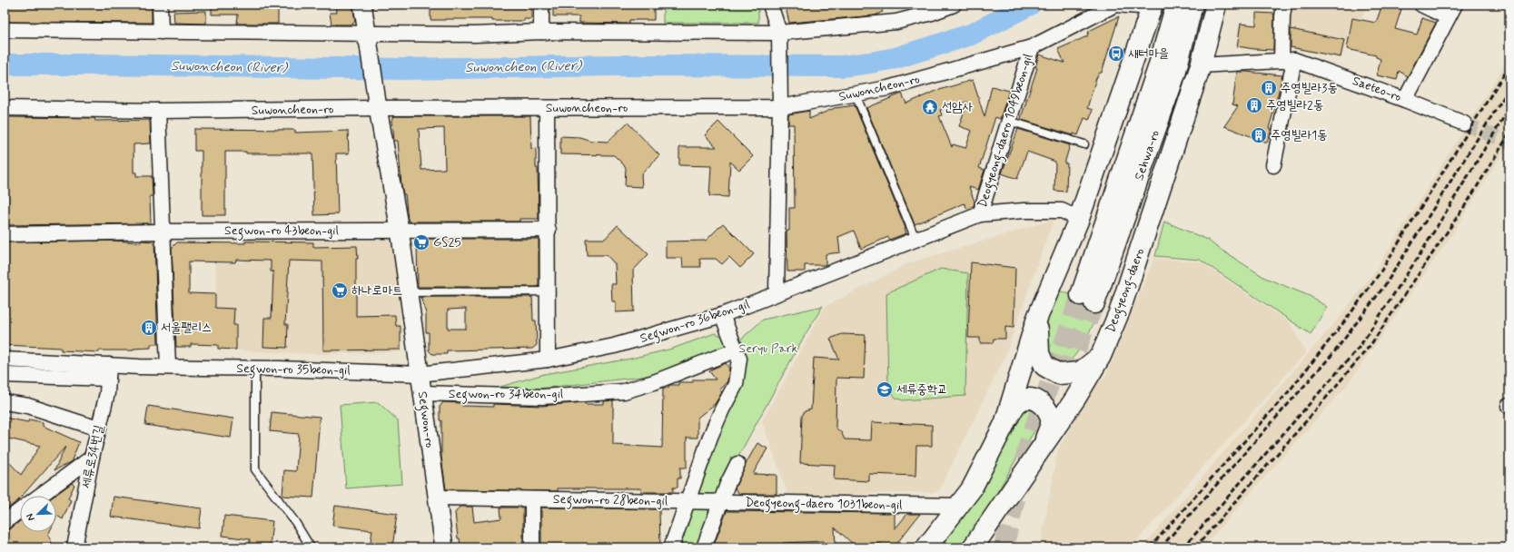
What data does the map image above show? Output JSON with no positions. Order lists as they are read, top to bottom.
{
  "streets": {
    "main road": ["Sehwa-ro", "Deogyeong-daero"],
    "street": [
      "Suwoncheon-ro",
      "Saeteo-ro",
      "Deogyeong-daero 1049beon-gil",
      "Segwon-ro 43beon-gil",
      "Segwon-ro 36beon-gil",
      "Segwon-ro 35beon-gil",
      "Segwon-ro 34beon-gil",
      "Segwon-ro",
      "세류로34번길",
      "Segwon-ro 28beon-gil",
      "Deogyeong-daero 1031beon-gil"
    ]
  },
  "crossings": [
    ["Suwoncheon-ro", "Deogyeong-daero 1049beon-gil"],
    ["Suwoncheon-ro", "Segwon-ro"],
    ["Saeteo-ro", "Deogyeong-daero"],
    ["Deogyeong-daero 1049beon-gil", "Segwon-ro 36beon-gil"],
    ["Segwon-ro 43beon-gil", "Segwon-ro"],
    ["Segwon-ro 36beon-gil", "Segwon-ro 35beon-gil"],
    ["Segwon-ro 36beon-gil", "Segwon-ro"],
    ["Segwon-ro 35beon-gil", "Segwon-ro"],
    ["Segwon-ro 35beon-gil", "세류로34번길"],
    ["Segwon-ro 34beon-gil", "Segwon-ro"],
    ["Segwon-ro", "Segwon-ro 28beon-gil"],
    ["Segwon-ro 28beon-gil", "Deogyeong-daero 1031beon-gil"]
  ],
  "water": ["Suwoncheon (River)"],
  "parks": ["Seryu Park"],
  "places": {
    "bus stop": ["새터마을"],
    "building": [
      "주영빌라3동",
      "주영빌라2동",
      "주영빌라1동",
      "서울팰리스"
    ],
    "temple": ["선암사"],
    "supermarket": ["GS25", "하나로마트"],
    "school or university": ["세류중학교"]
  },
  "north": "bottom left"
}
